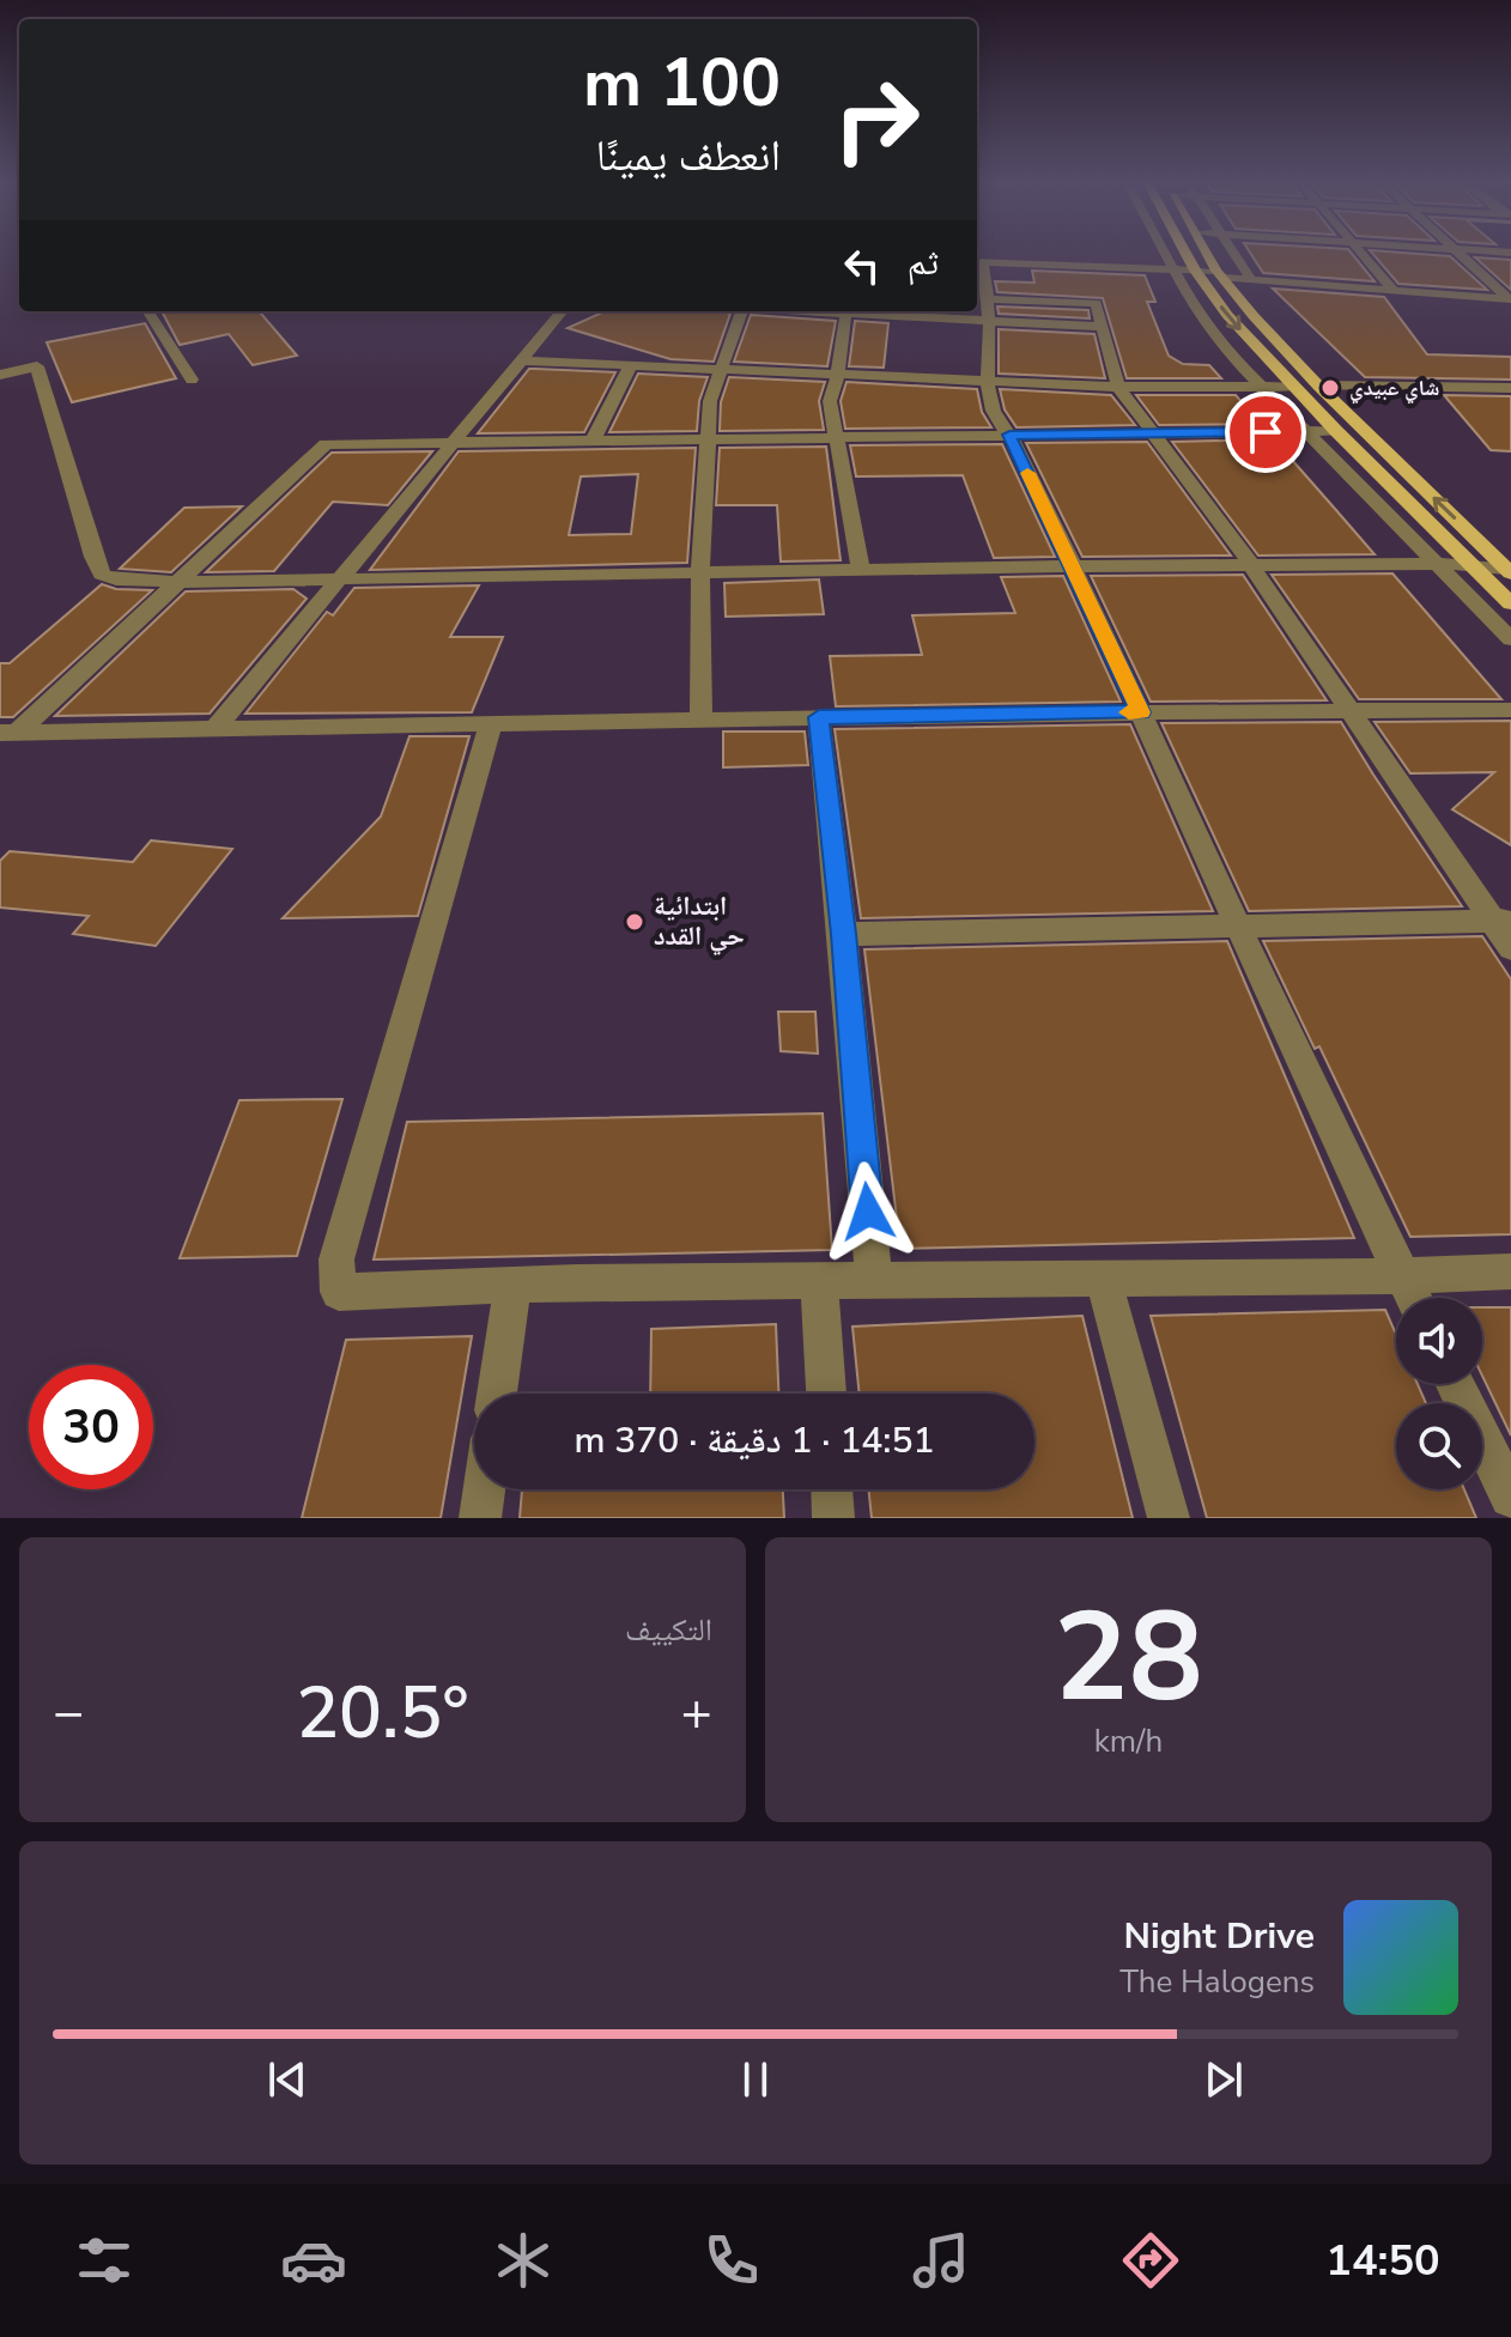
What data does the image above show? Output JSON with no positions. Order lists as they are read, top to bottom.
{
  "places": ["شاي عبيدي", "ابتدائية حي القدد"],
  "page": {
    "turn": ["100 m", "انعطف يمينًا"],
    "then": "ثم",
    "limit": "30",
    "trip": "14:51 · 1 دقيقة · 370 m",
    "tile": [
      ["28", "km/h"],
      "التكييف"
    ],
    "heat": ["−", "20.5°", "+"],
    "song": ["Night Drive", "The Halogens"],
    "tabs": "14:50"
  }
}
